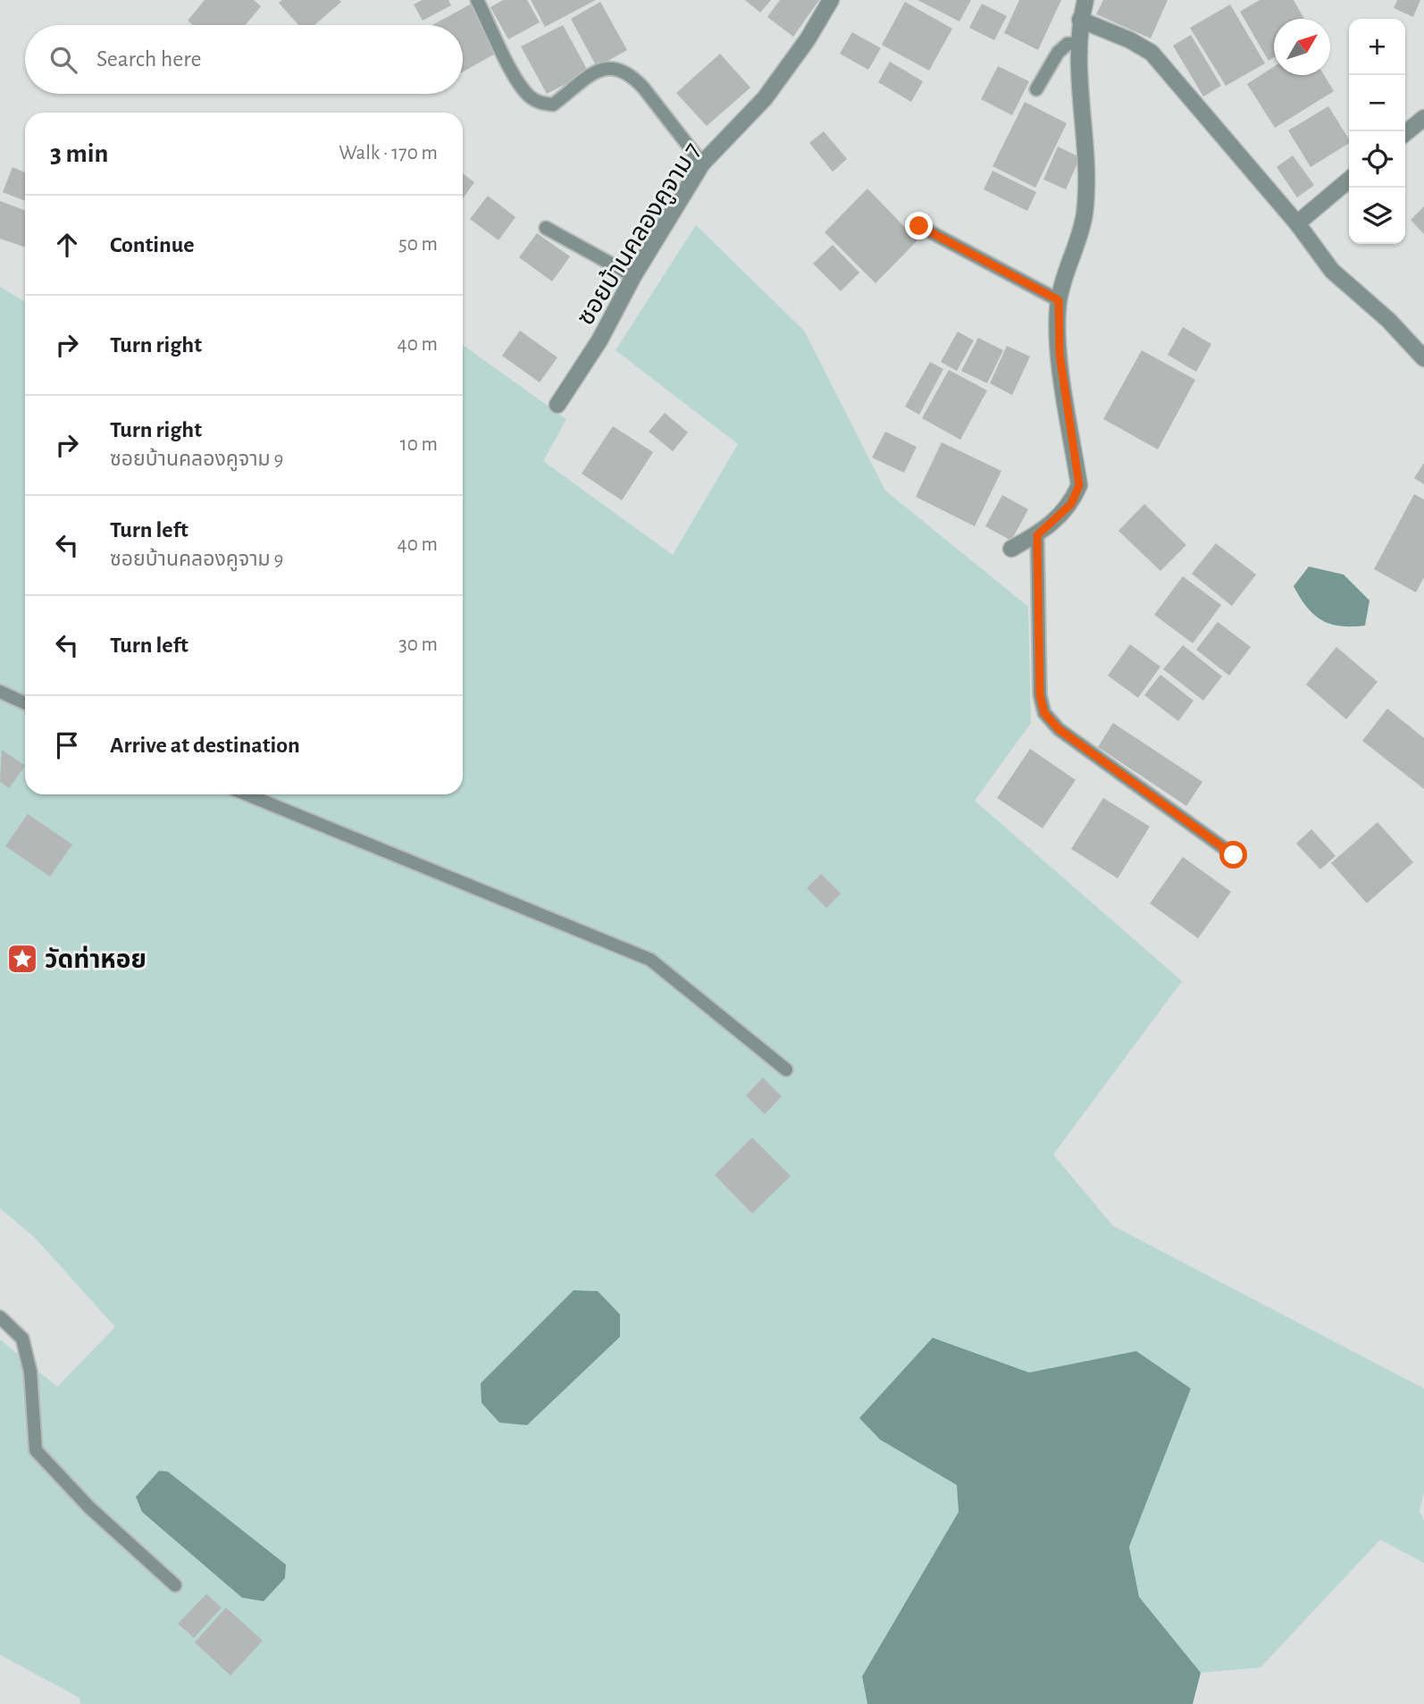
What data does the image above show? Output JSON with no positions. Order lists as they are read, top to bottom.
{
  "streets": {
    "street": ["ซอยบ้านคลองคูจาม 7"]
  },
  "places": {
    "place": ["วัดท่าหอย"]
  },
  "north": "top right",
  "page": {
    "map_buttons": ["+", "−"],
    "search": "Search here",
    "heading": ["3 min", "Walk · 170 m"],
    "list": [
      ["Continue", "50 m"],
      ["Turn right", "40 m"],
      ["Turn right", "ซอยบ้านคลองคูจาม 9", "10 m"],
      ["Turn left", "ซอยบ้านคลองคูจาม 9", "40 m"],
      ["Turn left", "30 m"],
      "Arrive at destination"
    ]
  }
}
